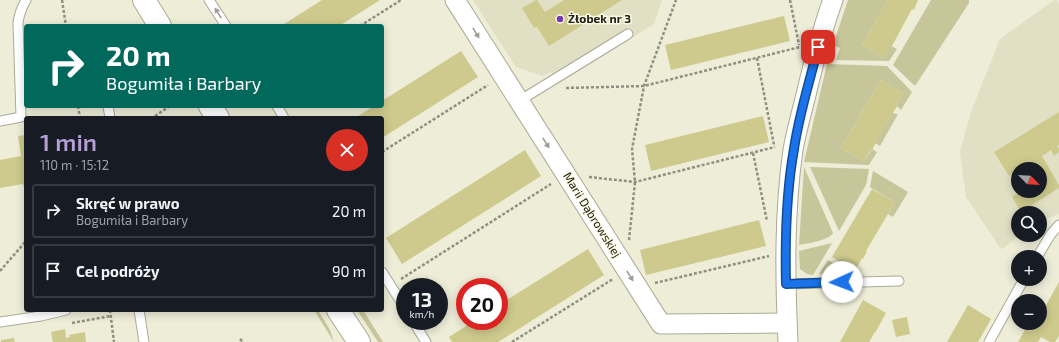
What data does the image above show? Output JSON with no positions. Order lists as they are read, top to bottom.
{
  "streets": {
    "street": ["Marii Dąbrowskiej"]
  },
  "one_way": ["Marii Dąbrowskiej"],
  "places": ["Żłobek nr 3"],
  "north": "bottom right",
  "page": {
    "turn": ["20 m", "Bogumiła i Barbary"],
    "heading": ["1 min", "110 m · 15:12"],
    "map_buttons": ["+", "−"],
    "list": [
      {
        "name": "Skręć w prawo",
        "note": "Bogumiła i Barbary",
        "value": "20 m"
      },
      {
        "name": "Cel podróży",
        "value": "90 m"
      }
    ],
    "speed": "13 km/h",
    "limit": "20"
  }
}
